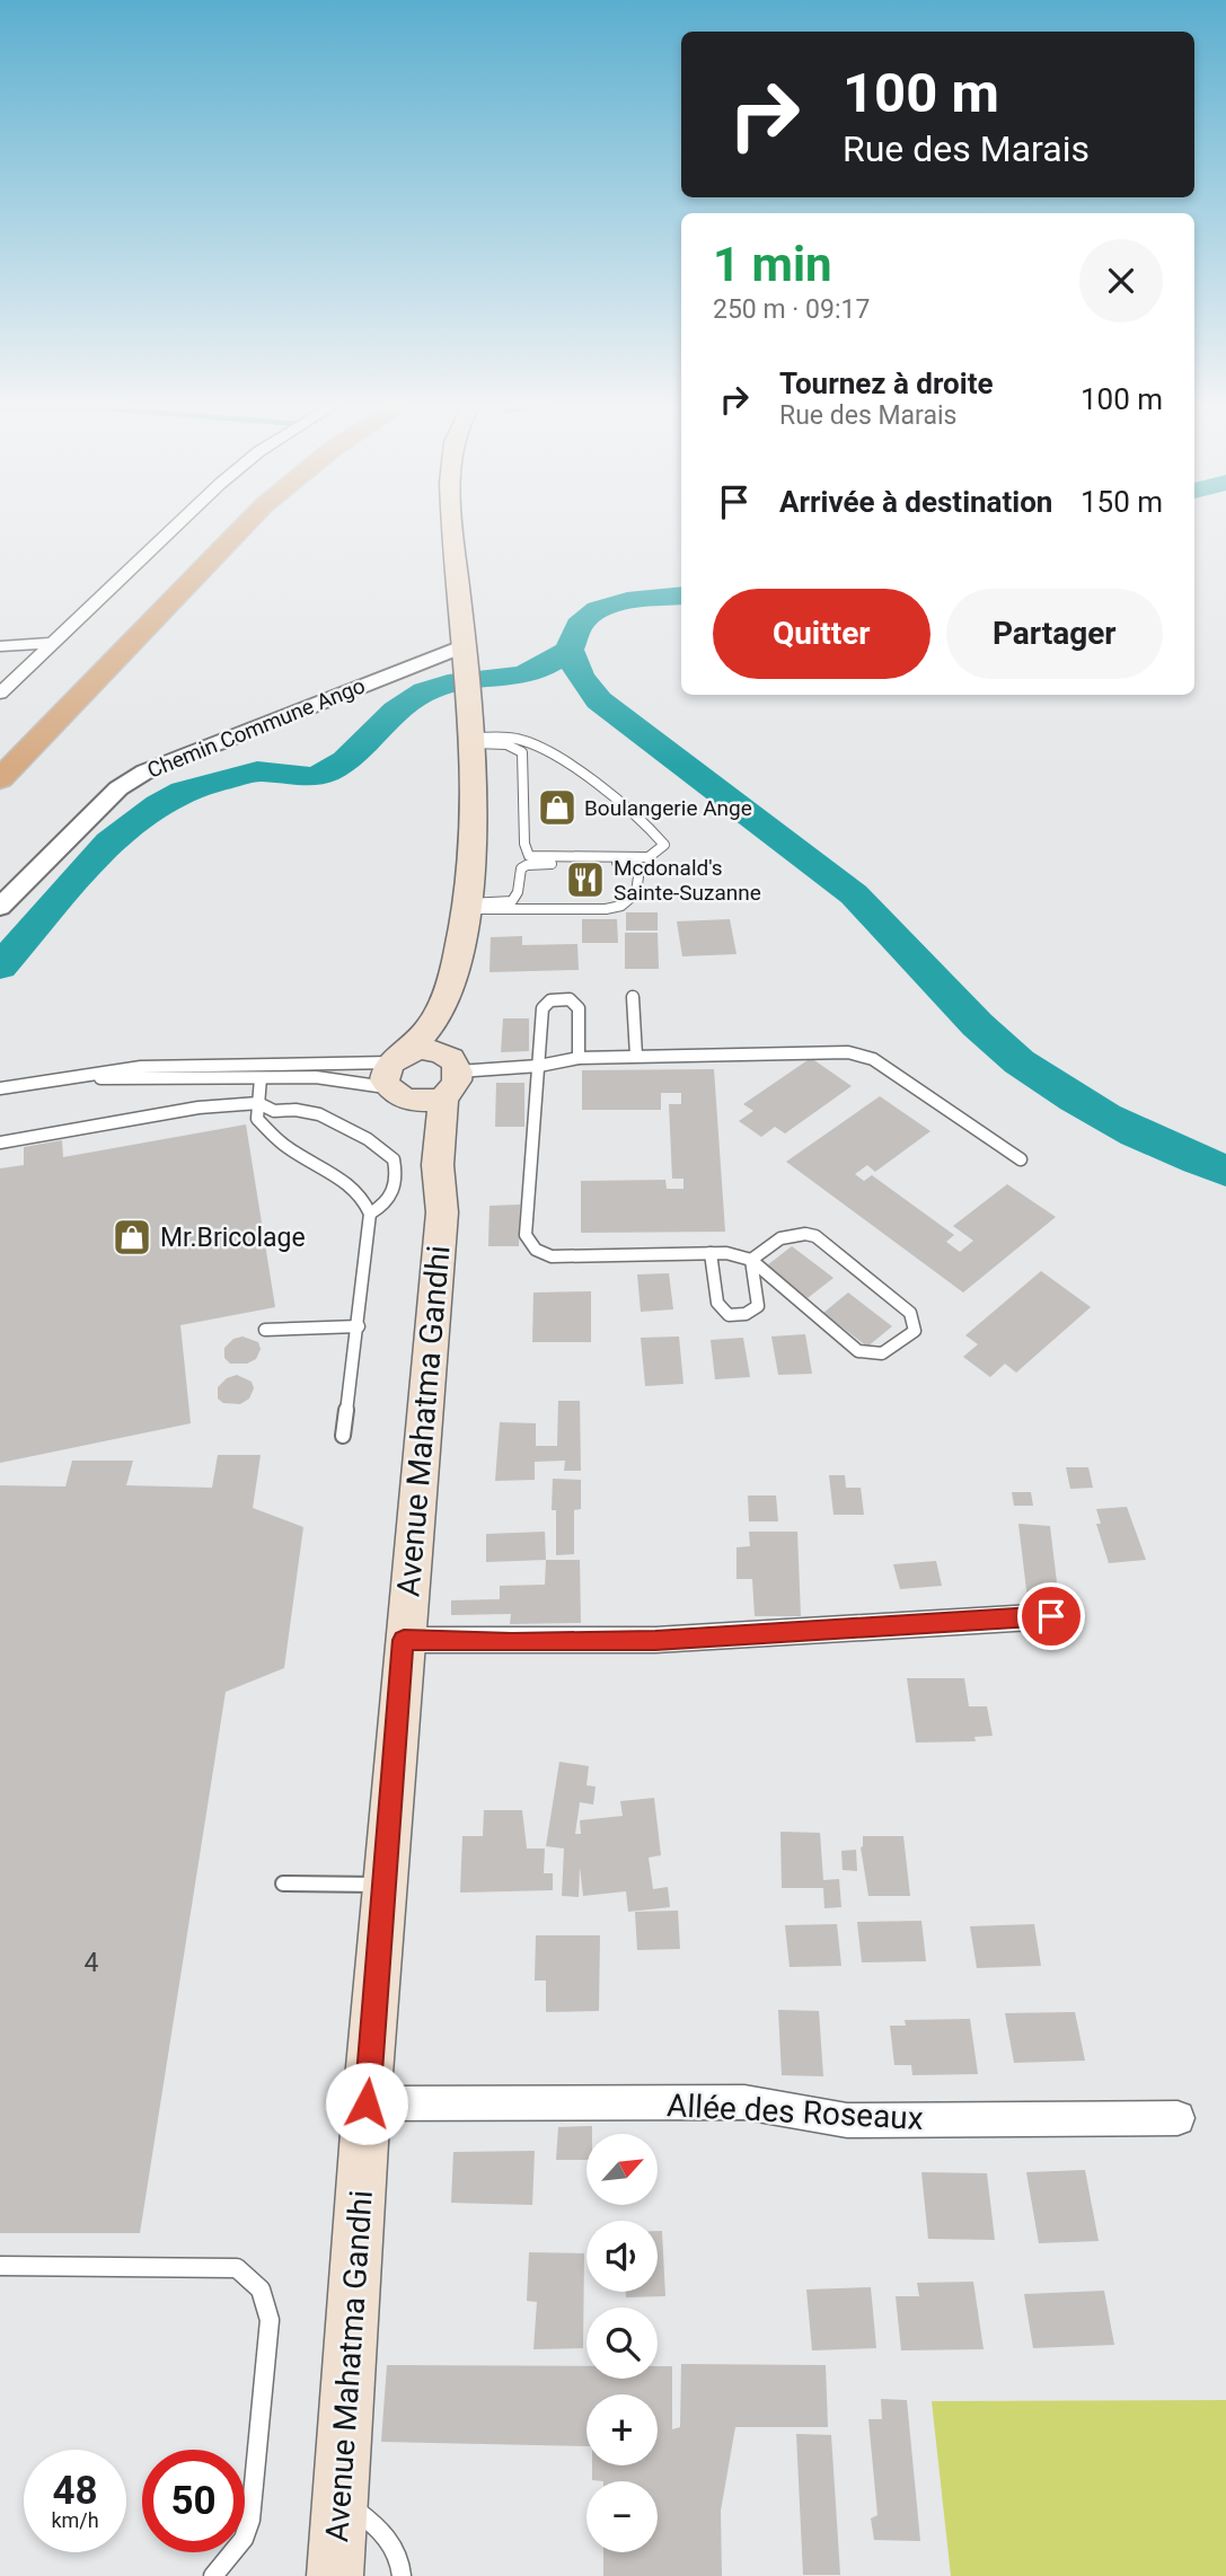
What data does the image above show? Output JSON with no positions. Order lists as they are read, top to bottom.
{
  "streets": {
    "main road": ["Avenue Mahatma Gandhi"],
    "street": ["Chemin Commune Ango", "Allée des Roseaux"]
  },
  "crossings": [
    ["Avenue Mahatma Gandhi", "Allée des Roseaux"]
  ],
  "places": {
    "shop": ["Boulangerie Ange", "Mr.Bricolage"],
    "restaurant": ["Mcdonald's Sainte-Suzanne"]
  },
  "house_numbers": ["4"],
  "north": "top right",
  "page": {
    "turn": ["100 m", "Rue des Marais"],
    "heading": ["1 min", "250 m · 09:17"],
    "list": [
      {
        "name": "Tournez à droite",
        "note": "Rue des Marais",
        "value": "100 m"
      },
      {
        "name": "Arrivée à destination",
        "value": "150 m"
      }
    ],
    "buttons": ["Quitter", "Partager"],
    "map_buttons": ["+", "−"],
    "speed": "48 km/h",
    "limit": "50"
  }
}
